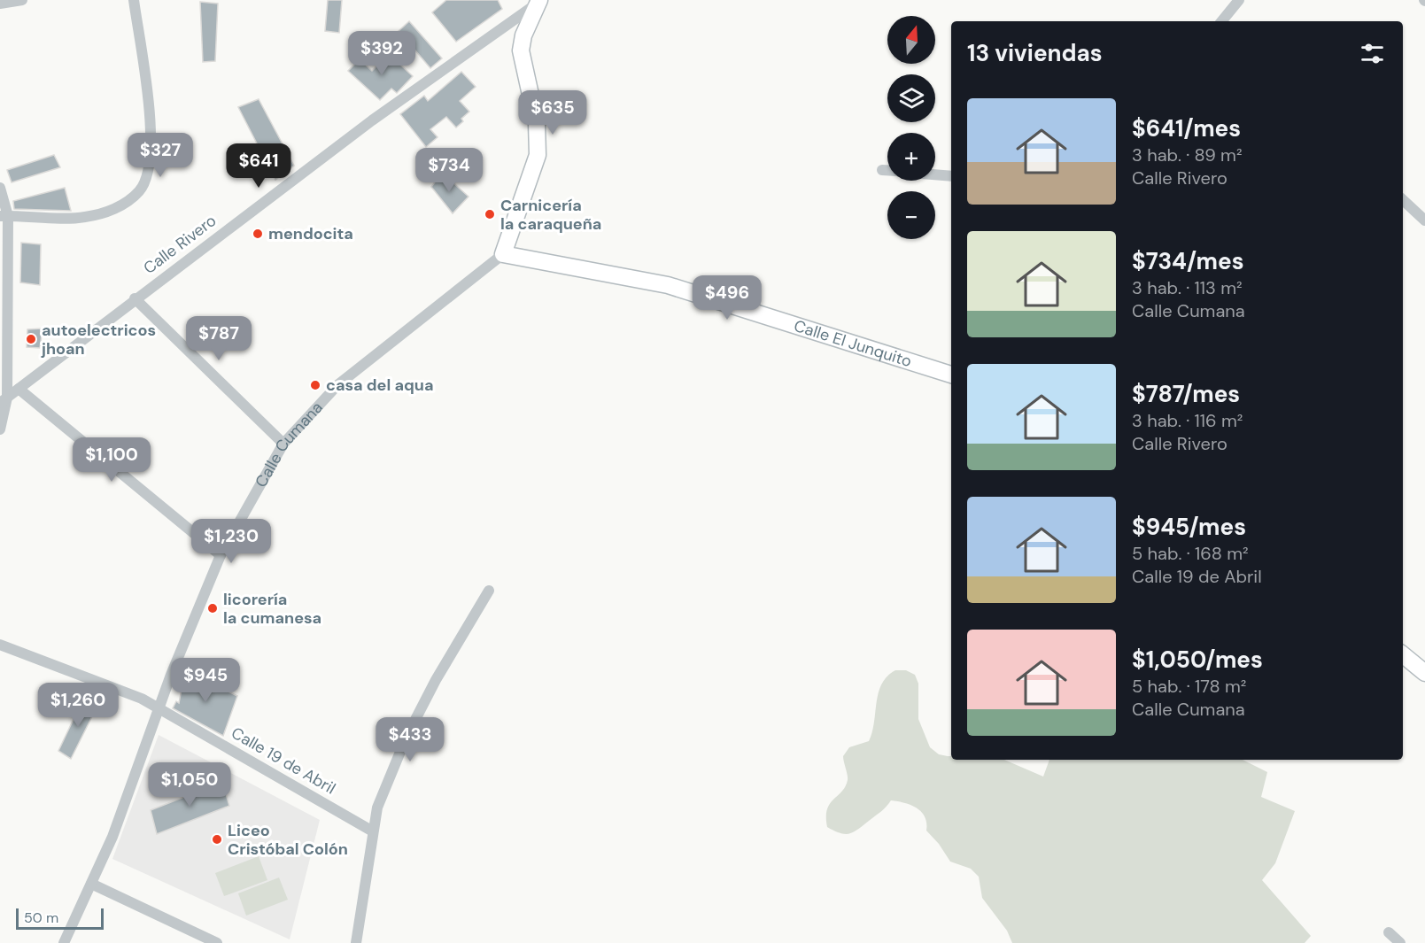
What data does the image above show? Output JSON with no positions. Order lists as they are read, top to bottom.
{
  "streets": {
    "street": [
      "Calle Rivero",
      "Calle El Junquito",
      "Calle Cumana",
      "Calle 19 de Abril"
    ]
  },
  "crossings": [
    ["Calle El Junquito", "Calle Cumana"],
    ["Calle Cumana", "Calle 19 de Abril"]
  ],
  "places": [
    "Carnicería la caraqueña",
    "mendocita",
    "autoelectricos jhoan",
    "casa del aqua",
    "licorería la cumanesa",
    "Liceo Cristóbal Colón"
  ],
  "scale_bar": "50 m",
  "north": "top",
  "page": {
    "map_buttons": ["+", "−"],
    "heading": "13 viviendas",
    "price": [
      "$392",
      "$635",
      "$327",
      "$641",
      "$734",
      "$496",
      "$787",
      "$1,100",
      "$1,230",
      "$945",
      "$1,260",
      "$433",
      "$1,050"
    ],
    "list": [
      {
        "name": "$641/mes",
        "note": "3 hab. · 89 m² · Calle Rivero"
      },
      {
        "name": "$734/mes",
        "note": "3 hab. · 113 m² · Calle Cumana"
      },
      {
        "name": "$787/mes",
        "note": "3 hab. · 116 m² · Calle Rivero"
      },
      {
        "name": "$945/mes",
        "note": "5 hab. · 168 m² · Calle 19 de Abril"
      },
      {
        "name": "$1,050/mes",
        "note": "5 hab. · 178 m² · Calle Cumana"
      }
    ],
    "scale": "50 m"
  }
}
